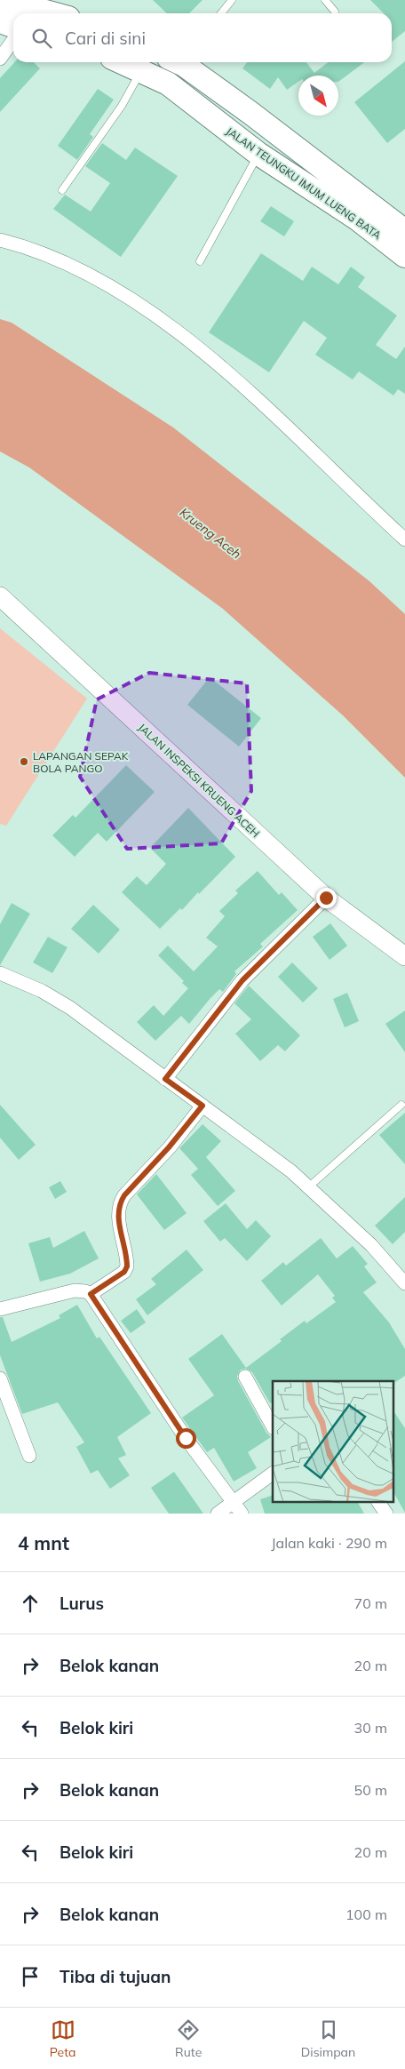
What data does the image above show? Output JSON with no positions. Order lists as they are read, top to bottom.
{
  "streets": {
    "highway": ["JALAN TEUNGKU IMUM LUENG BATA"],
    "street": ["JALAN INSPEKSI KRUENG ACEH"]
  },
  "water": ["Krueng Aceh"],
  "places": ["LAPANGAN SEPAK BOLA PANGO"],
  "north": "bottom right",
  "page": {
    "search": "Cari di sini",
    "heading": ["4 mnt", "Jalan kaki · 290 m"],
    "list": [
      ["Lurus", "70 m"],
      ["Belok kanan", "20 m"],
      ["Belok kiri", "30 m"],
      ["Belok kanan", "50 m"],
      ["Belok kiri", "20 m"],
      ["Belok kanan", "100 m"],
      "Tiba di tujuan"
    ],
    "nav": ["Peta", "Rute", "Disimpan"]
  }
}
